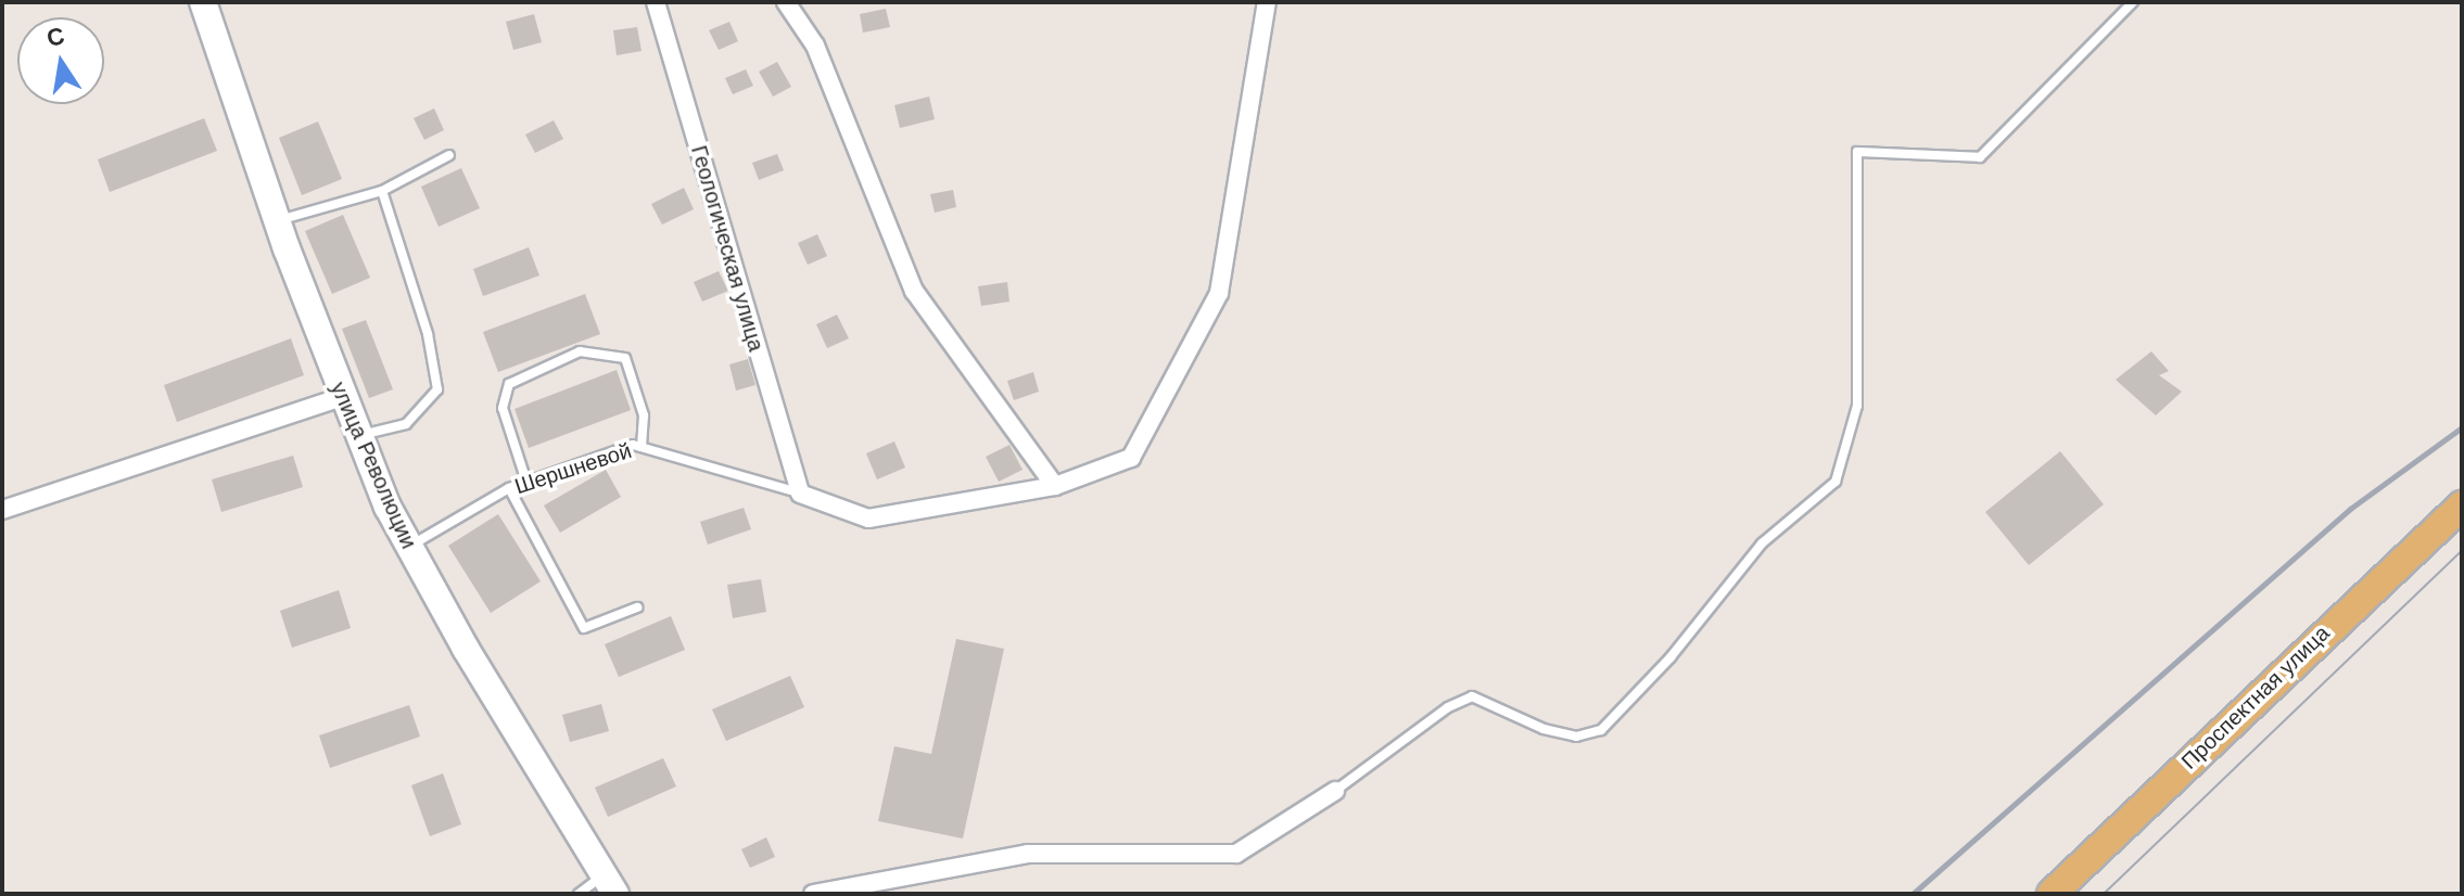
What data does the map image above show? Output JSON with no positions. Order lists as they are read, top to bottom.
{
  "streets": {
    "main road": ["Проспектная улица"],
    "street": ["Геологическая улица", "улица Революции"],
    "lane": ["Шершневой"]
  },
  "crossings": [
    ["Геологическая улица", "Шершневой"],
    ["улица Революции", "Шершневой"]
  ],
  "north": "top"
}
